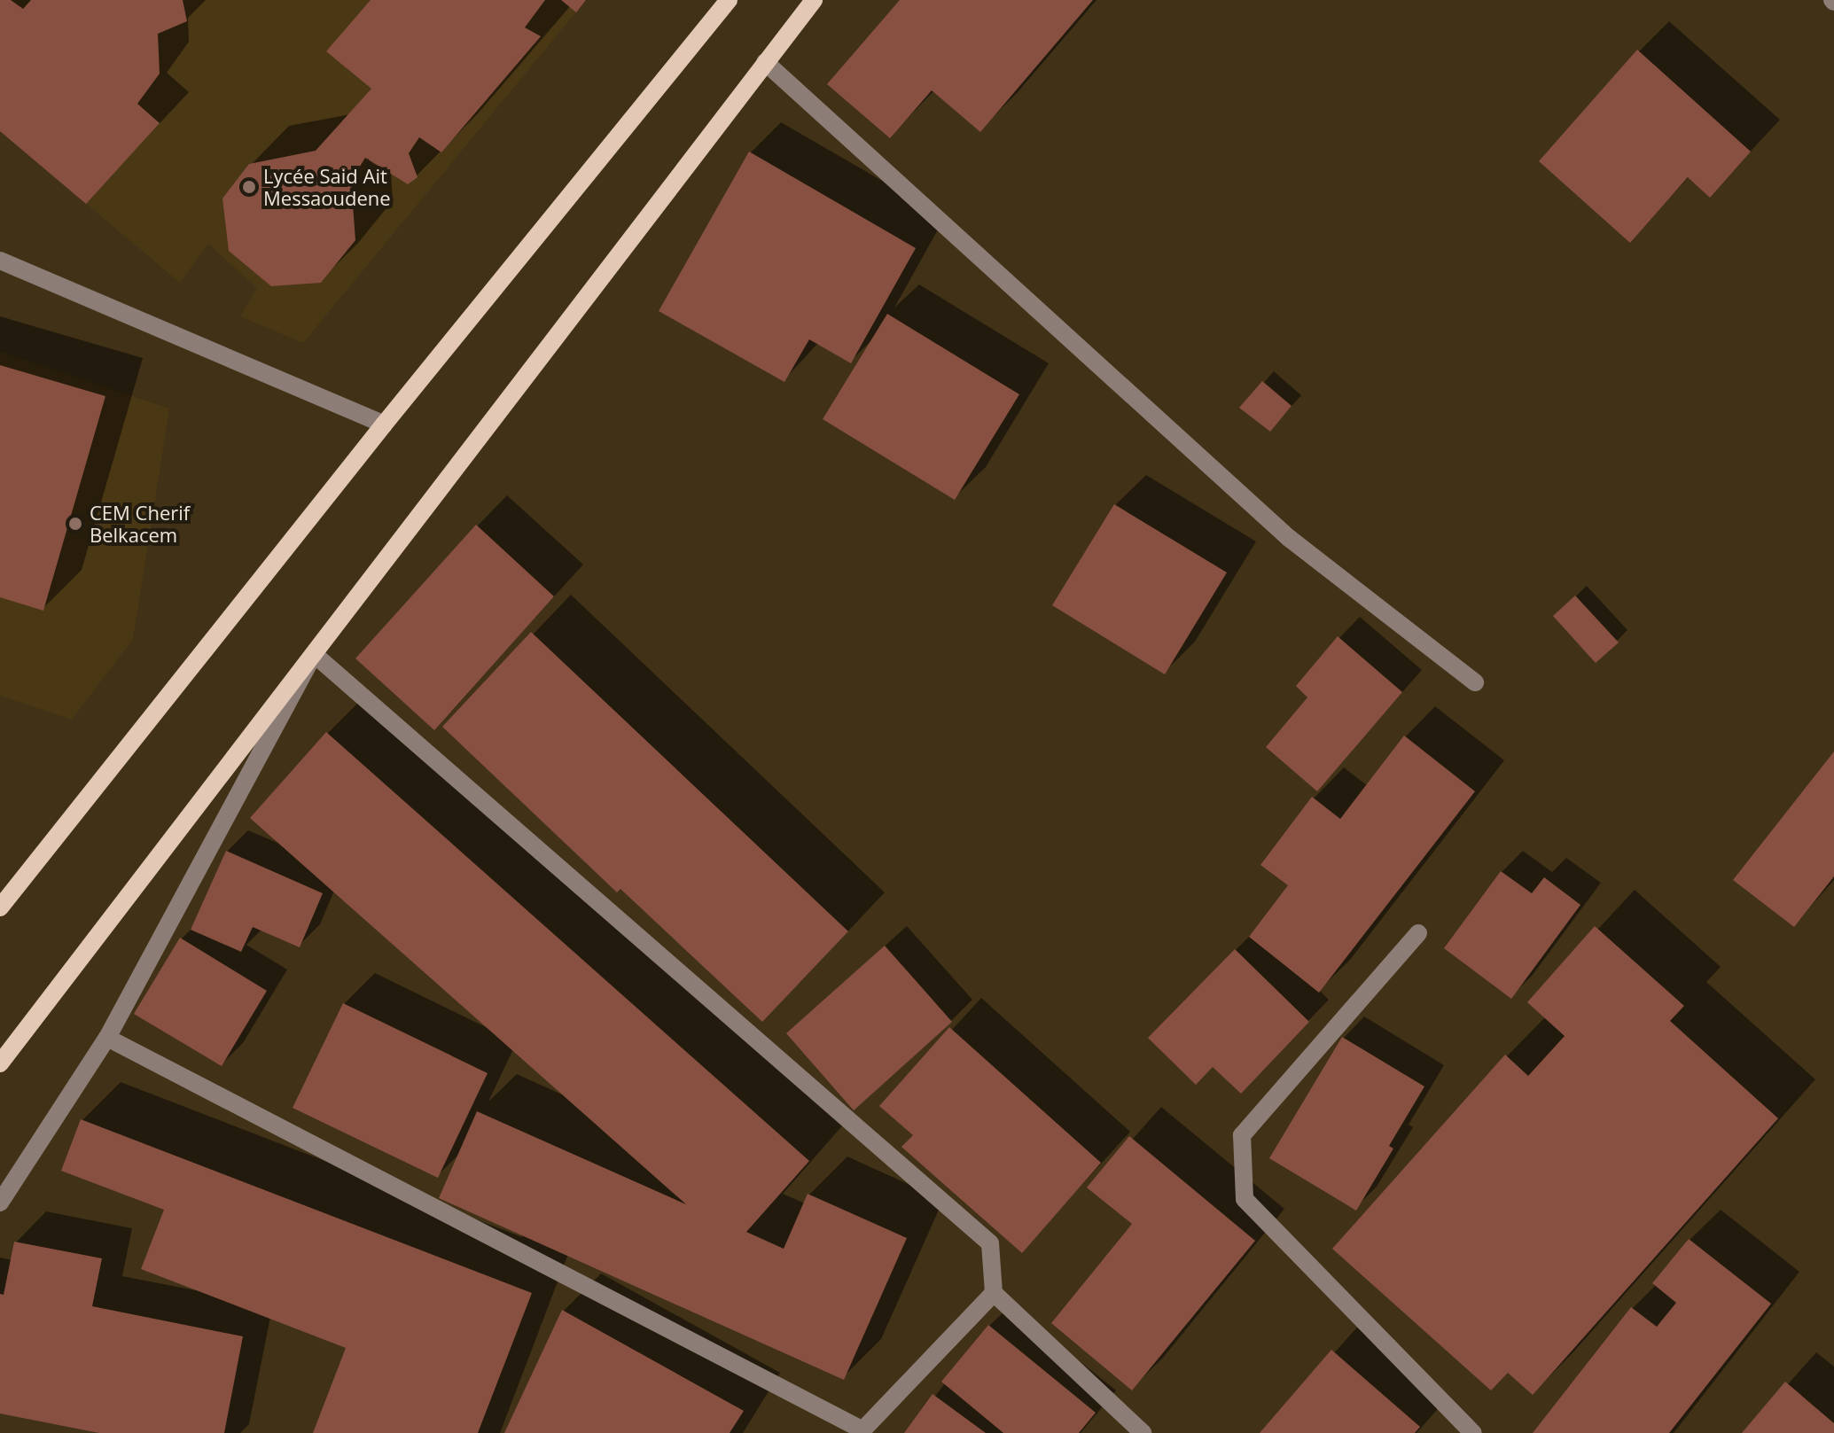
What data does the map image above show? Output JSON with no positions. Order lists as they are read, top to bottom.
{
  "places": ["Lycée Said Ait Messaoudene", "CEM Cherif Belkacem"]
}
